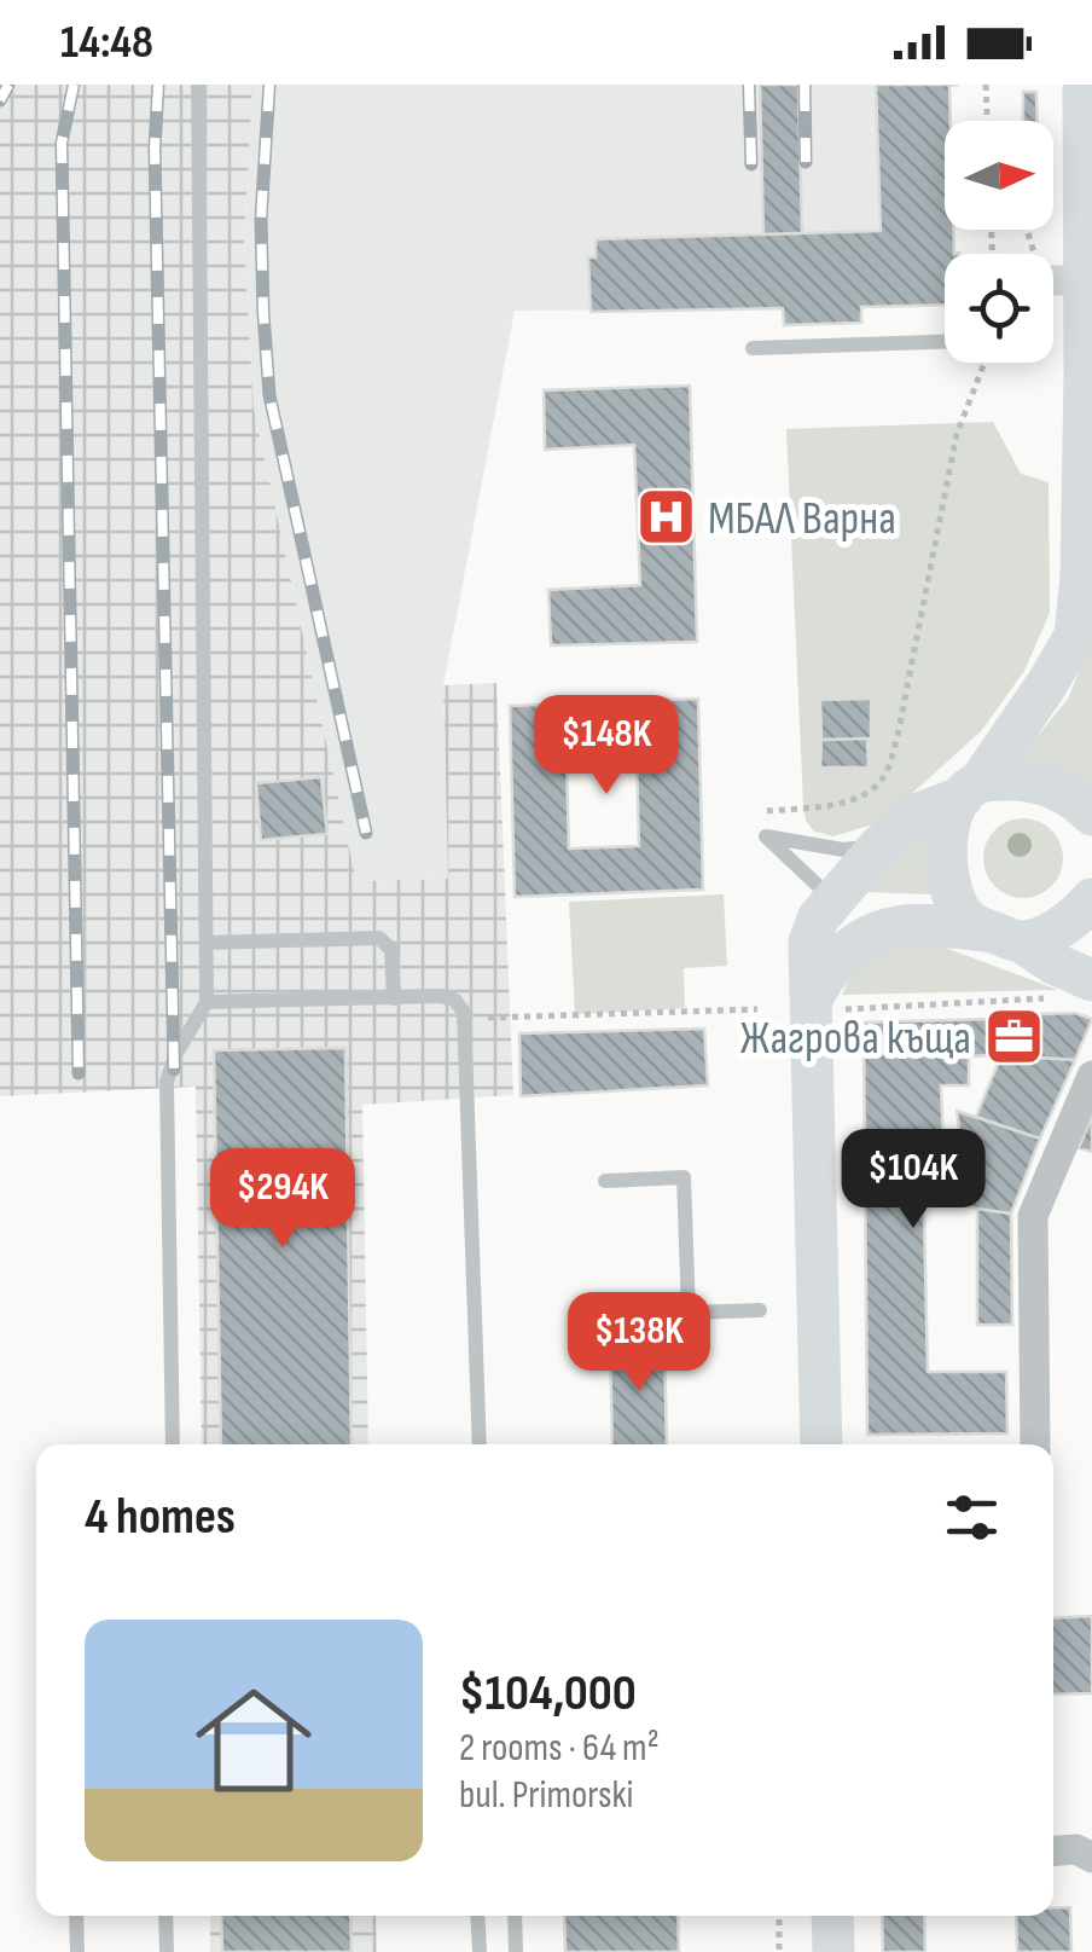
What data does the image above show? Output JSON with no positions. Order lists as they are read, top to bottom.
{
  "places": {
    "hospital": ["МБАЛ Варна"],
    "office": ["Жагрова къща"]
  },
  "north": "right",
  "page": {
    "status": "14:48",
    "price": [
      "$148K",
      "$104K",
      "$294K",
      "$138K"
    ],
    "heading": "4 homes",
    "list": [
      {
        "name": "$104,000",
        "note": "2 rooms · 64 m² · bul. Primorski"
      }
    ]
  }
}
